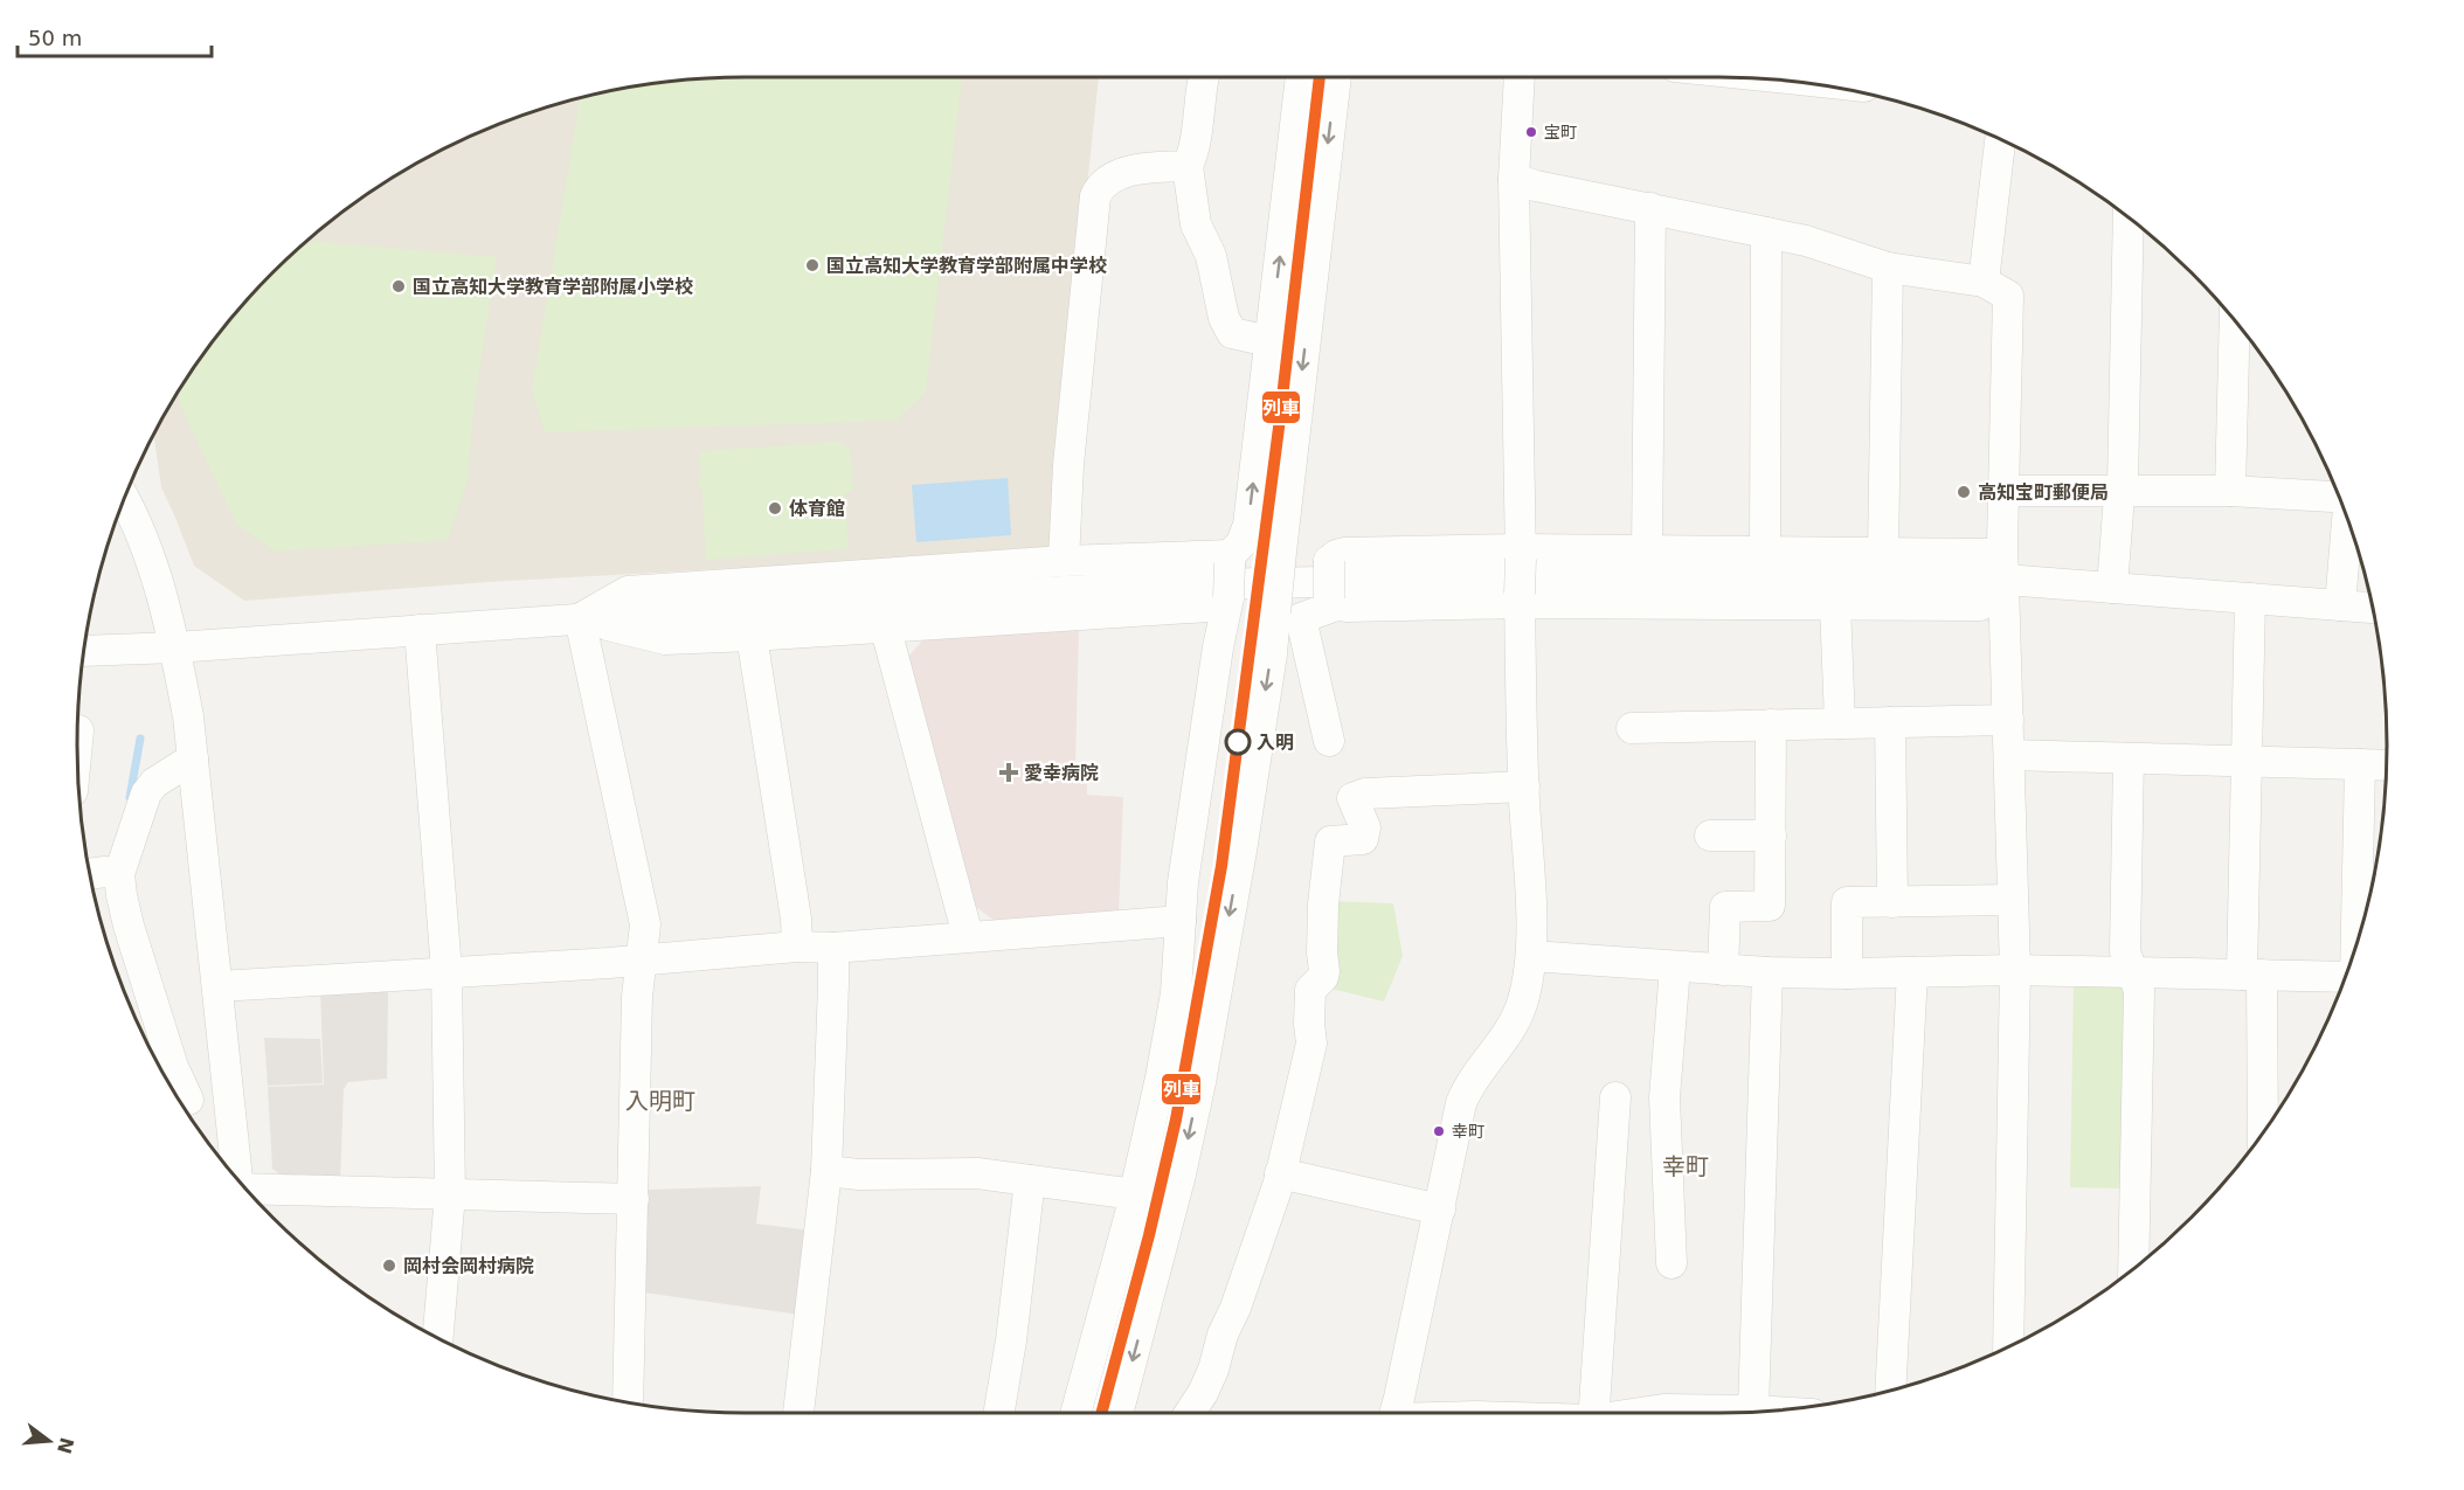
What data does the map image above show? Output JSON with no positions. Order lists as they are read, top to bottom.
{
  "districts": ["入明町", "幸町"],
  "places": {
    "other": [
      "宝町",
      "国立高知大学教育学部附属中学校",
      "国立高知大学教育学部附属小学校",
      "高知宝町郵便局",
      "体育館",
      "入明",
      "幸町",
      "岡村会岡村病院"
    ],
    "health": ["愛幸病院"]
  },
  "lines": ["transit line 列車"],
  "scale_bar": "50 m",
  "north": "right"
}
